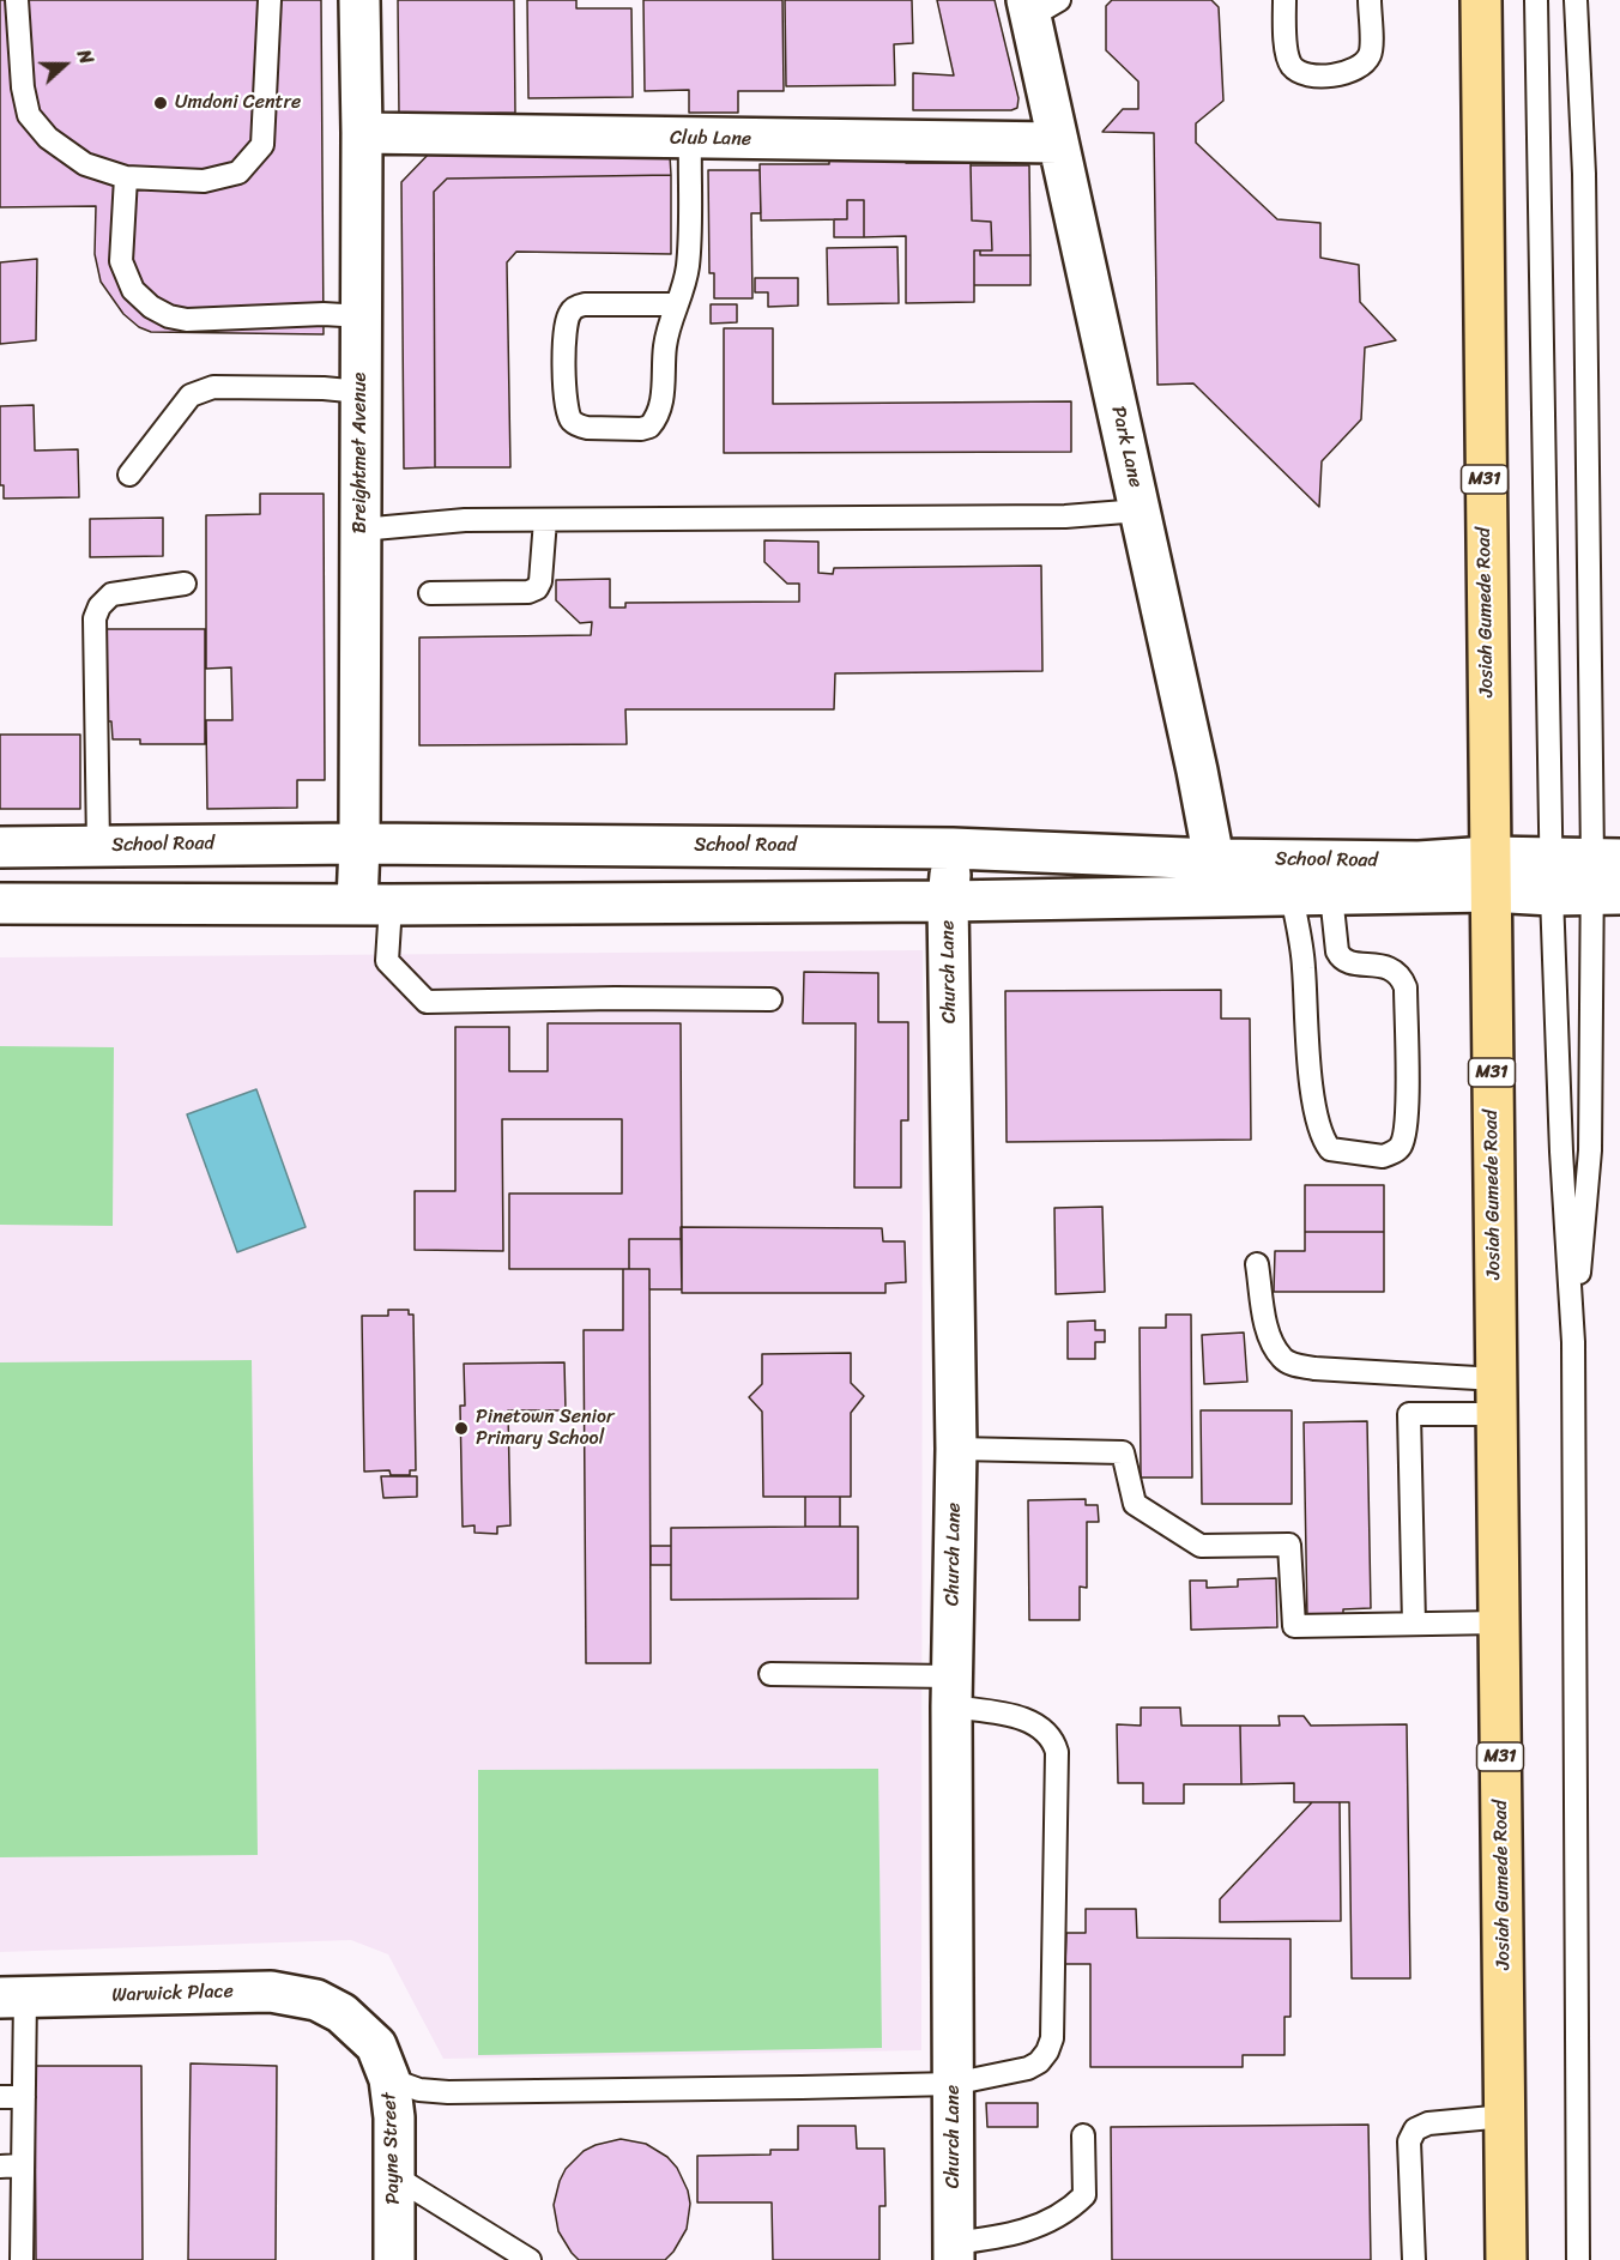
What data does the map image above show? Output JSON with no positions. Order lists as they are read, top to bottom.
{
  "streets": {
    "main road": ["M31", "Josiah Gumede Road"],
    "street": [
      "Club Lane",
      "Park Lane",
      "Breightmet Avenue",
      "School Road",
      "Church Lane",
      "Warwick Place",
      "Payne Street"
    ]
  },
  "crossings": [
    ["Club Lane", "Park Lane"],
    ["Club Lane", "Breightmet Avenue"],
    ["Park Lane", "School Road"],
    ["Breightmet Avenue", "School Road"],
    ["Josiah Gumede Road", "School Road"],
    ["School Road", "Church Lane"],
    ["Warwick Place", "Payne Street"]
  ],
  "places": ["Umdoni Centre", "Pinetown Senior Primary School"],
  "north": "right"
}
